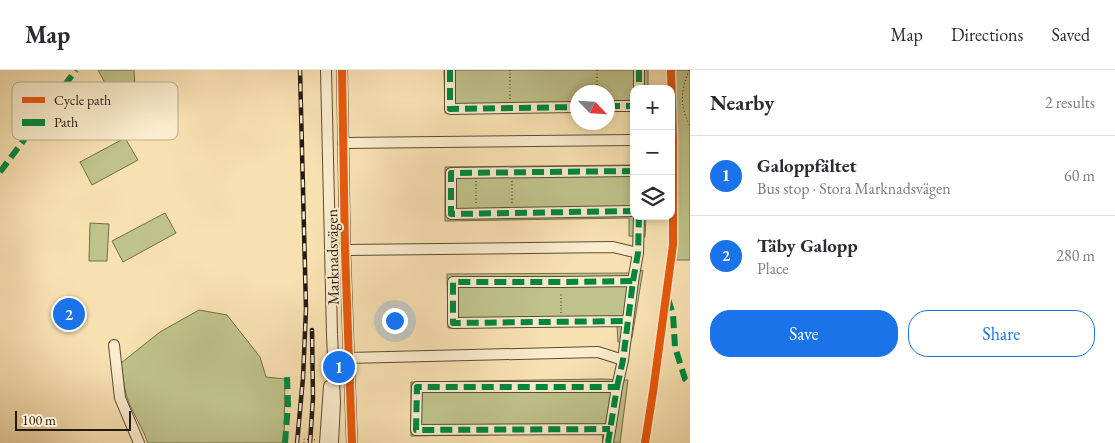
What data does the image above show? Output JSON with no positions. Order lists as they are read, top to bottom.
{
  "streets": {
    "street": ["Marknadsvägen"]
  },
  "legend": ["Cycle path", "Path"],
  "scale_bar": "100 m",
  "north": "bottom right",
  "page": {
    "header": "Map",
    "nav": ["Map", "Directions", "Saved"],
    "heading": ["Nearby", "2 results"],
    "map_buttons": ["+", "−"],
    "list": [
      {
        "mark": "1",
        "name": "Galoppfältet",
        "note": "Bus stop · Stora Marknadsvägen",
        "value": "60 m"
      },
      {
        "mark": "2",
        "name": "Täby Galopp",
        "note": "Place",
        "value": "280 m"
      }
    ],
    "buttons": ["Save", "Share"],
    "pins": ["2", "1"],
    "scale": "100 m"
  }
}
